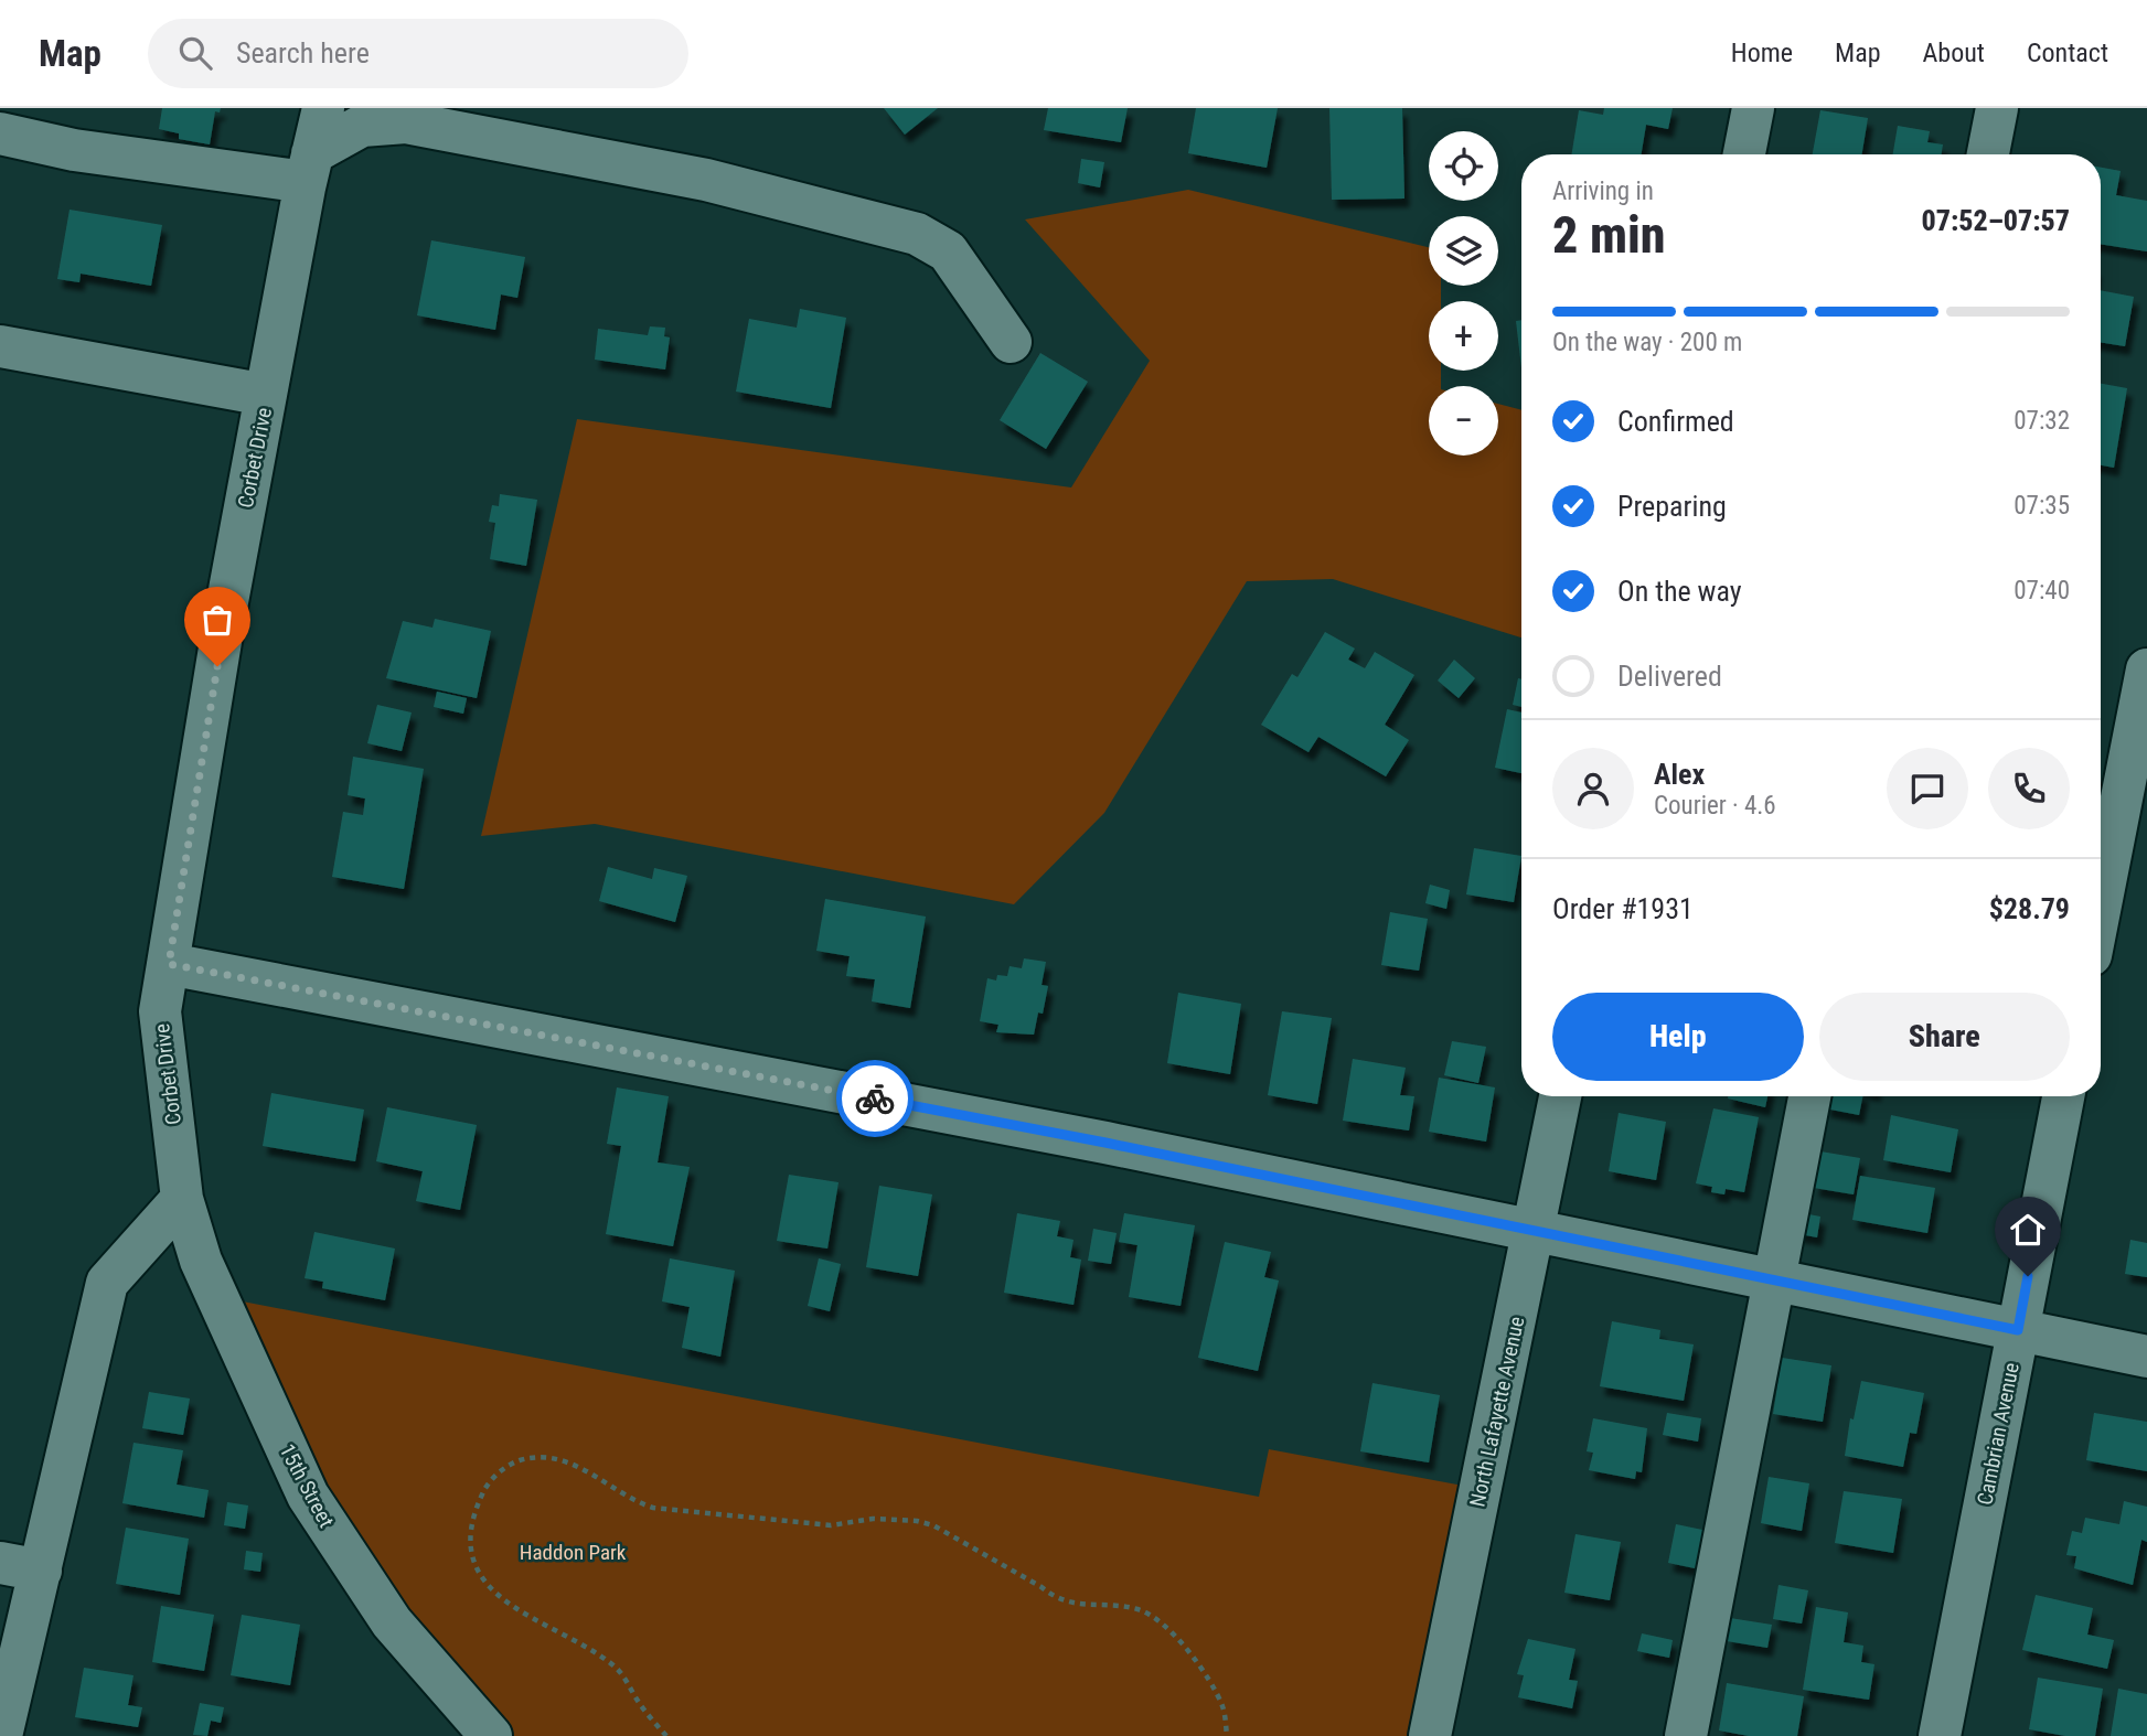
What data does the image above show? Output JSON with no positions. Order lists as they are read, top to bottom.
{
  "streets": {
    "street": [
      "Corbet Drive",
      "North Lafayette Avenue",
      "Cambrian Avenue",
      "15th Street"
    ]
  },
  "crossings": [
    ["Corbet Drive", "15th Street"]
  ],
  "parks": ["Haddon Park"],
  "page": {
    "header": "Map",
    "search": "Search here",
    "nav": [
      "Home",
      "Map",
      "About",
      "Contact"
    ],
    "map_buttons": ["+", "−"],
    "heading": ["2 min", "Arriving in", "07:52–07:57"],
    "panel": [
      "Alex",
      "Courier · 4.6",
      "Order #1931",
      "$28.79"
    ],
    "bar": "On the way · 200 m",
    "list": [
      ["Confirmed", "07:32"],
      ["Preparing", "07:35"],
      ["On the way", "07:40"],
      "Delivered"
    ],
    "buttons": ["Help", "Share"]
  }
}
